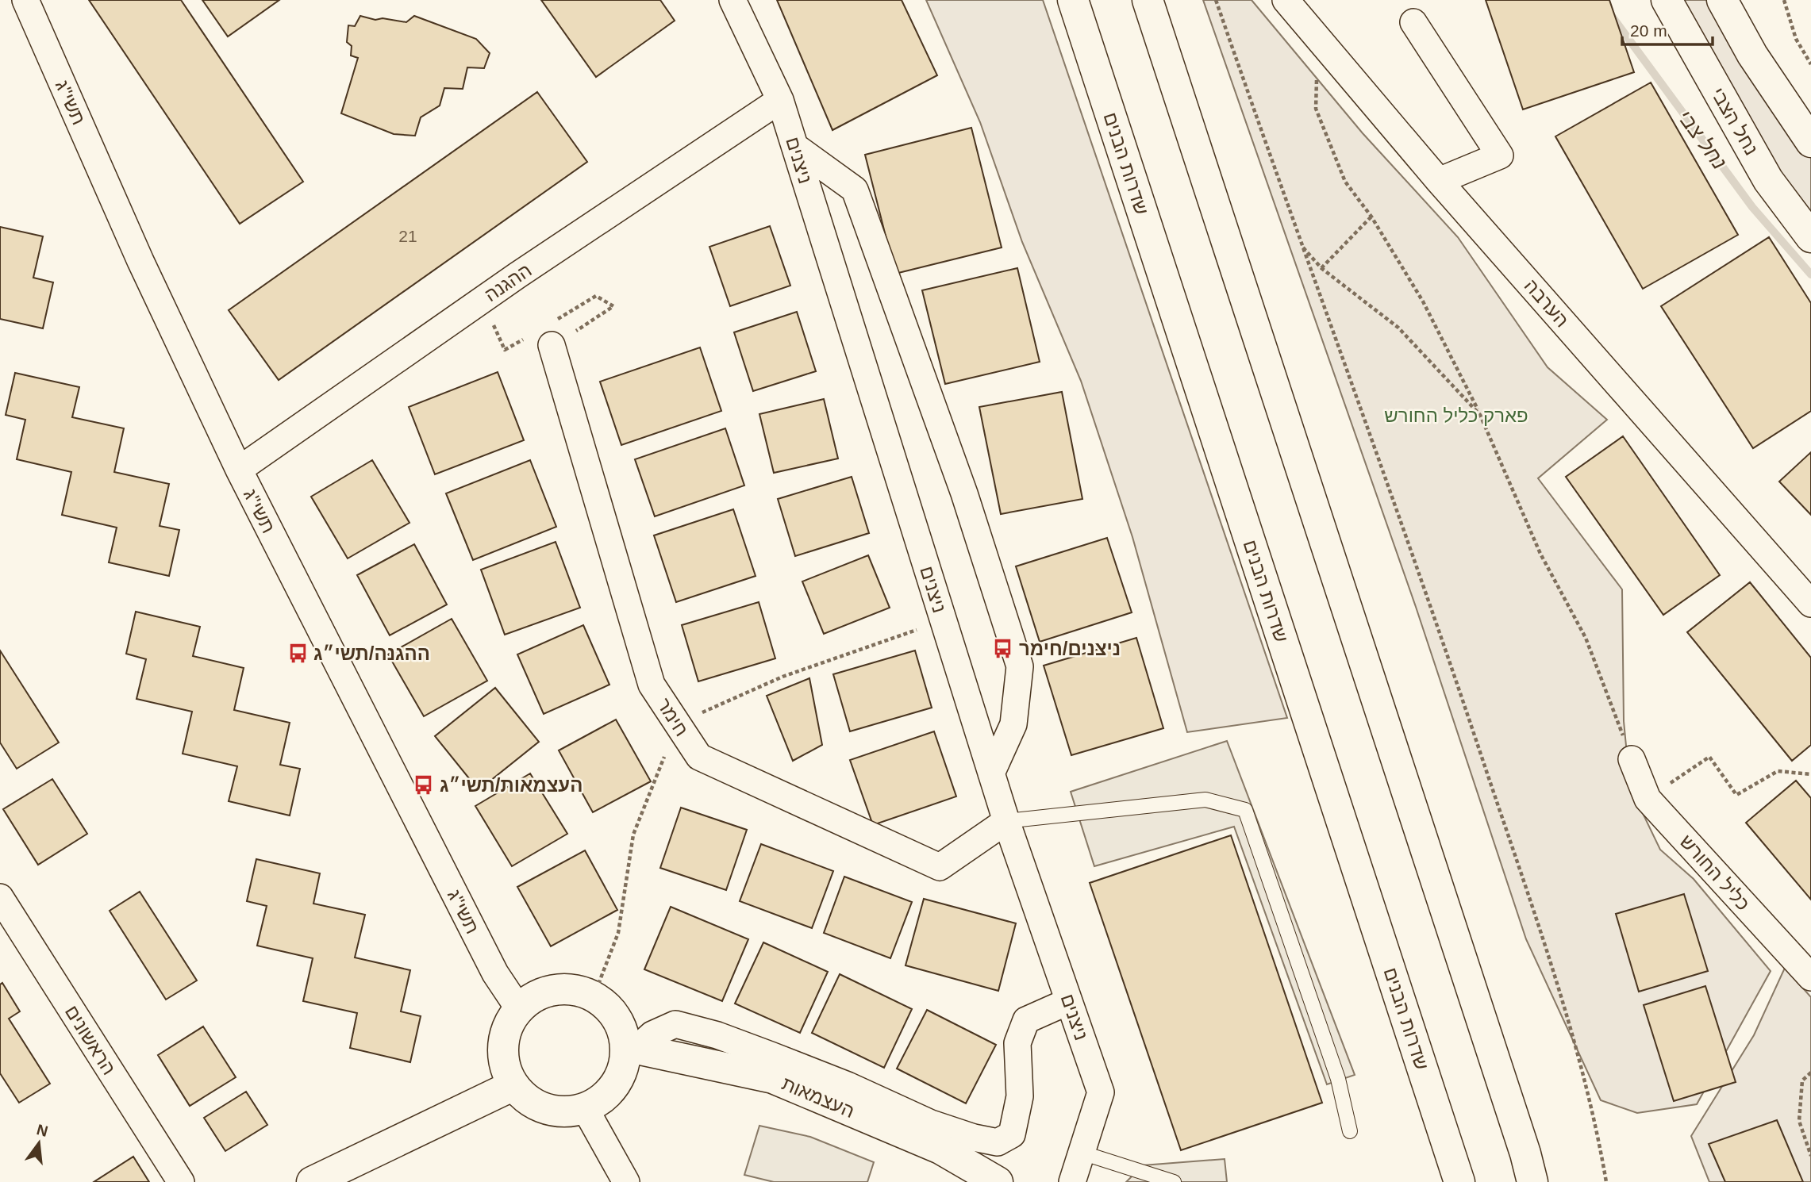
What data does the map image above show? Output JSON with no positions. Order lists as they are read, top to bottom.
{
  "streets": {
    "main road": ["נחל הצבי", "שדרות הבנים", "העצמאות"],
    "street": [
      "תשי\"ג",
      "ניצנים",
      "ההגנה",
      "הערבה",
      "חימר",
      "כליל החורש",
      "הראשונים"
    ]
  },
  "crossings": [
    ["תשי\"ג", "ההגנה"],
    ["תשי\"ג", "העצמאות"],
    ["ניצנים", "ההגנה"],
    ["ניצנים", "חימר"]
  ],
  "water": ["נחל צבי"],
  "parks": ["פארק כליל החורש"],
  "places": {
    "bus stop": ["ניצנים/חימר", "ההגנה/תשי״ג", "העצמאות/תשי״ג"]
  },
  "house_numbers": ["21"],
  "scale_bar": "20 m",
  "north": "top"
}
